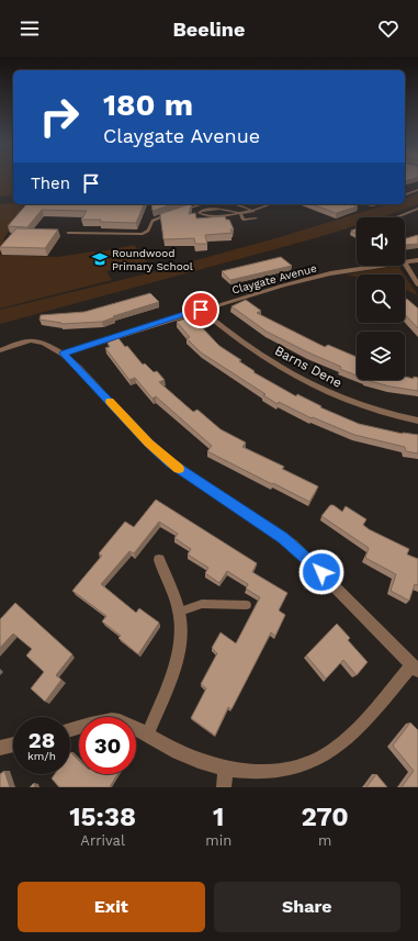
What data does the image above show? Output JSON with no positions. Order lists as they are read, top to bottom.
{
  "streets": {
    "street": ["Claygate Avenue", "Barns Dene"]
  },
  "crossings": [
    ["Claygate Avenue", "Barns Dene"]
  ],
  "places": {
    "school or university": ["Roundwood Primary School"]
  },
  "page": {
    "header": "Beeline",
    "turn": ["180 m", "Claygate Avenue"],
    "then": "Then",
    "speed": "28 km/h",
    "limit": "30",
    "eta": [
      "15:38",
      "Arrival",
      "1",
      "min",
      "270",
      "m"
    ],
    "buttons": ["Exit", "Share"]
  }
}
